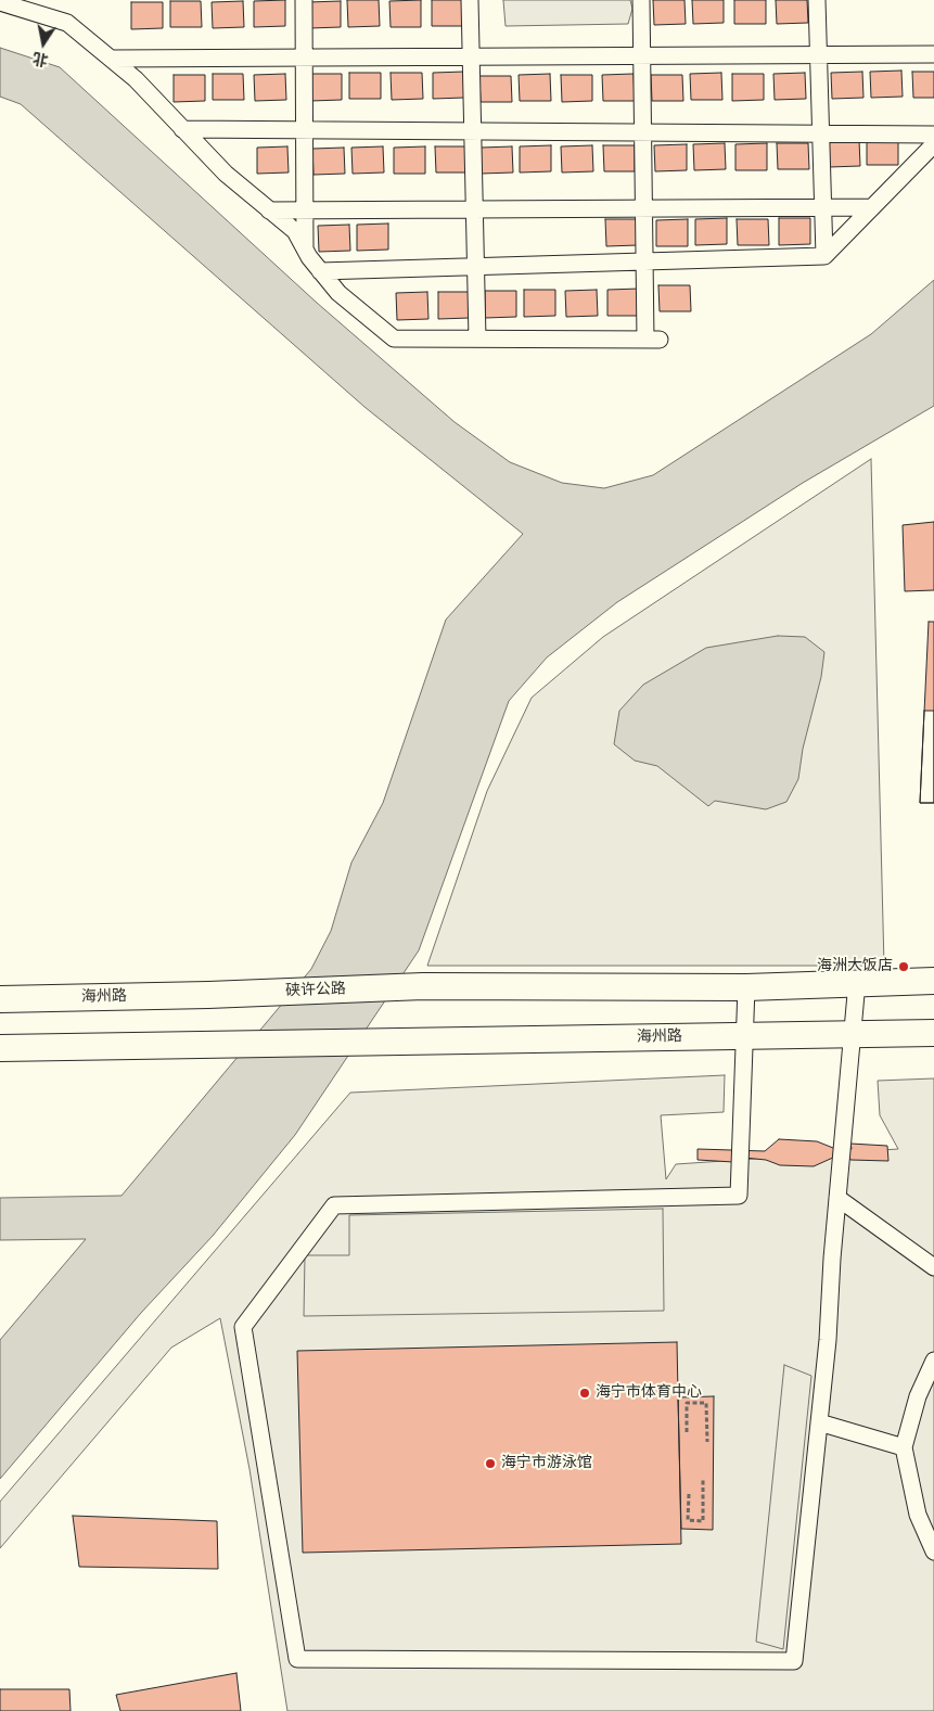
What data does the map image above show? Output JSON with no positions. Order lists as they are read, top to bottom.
{
  "streets": {
    "main road": ["硖许公路", "海州路"]
  },
  "crossings": [
    ["硖许公路", "海州路"]
  ],
  "places": ["海洲大饭店", "海宁市体育中心", "海宁市游泳馆"],
  "north": "bottom"
}
